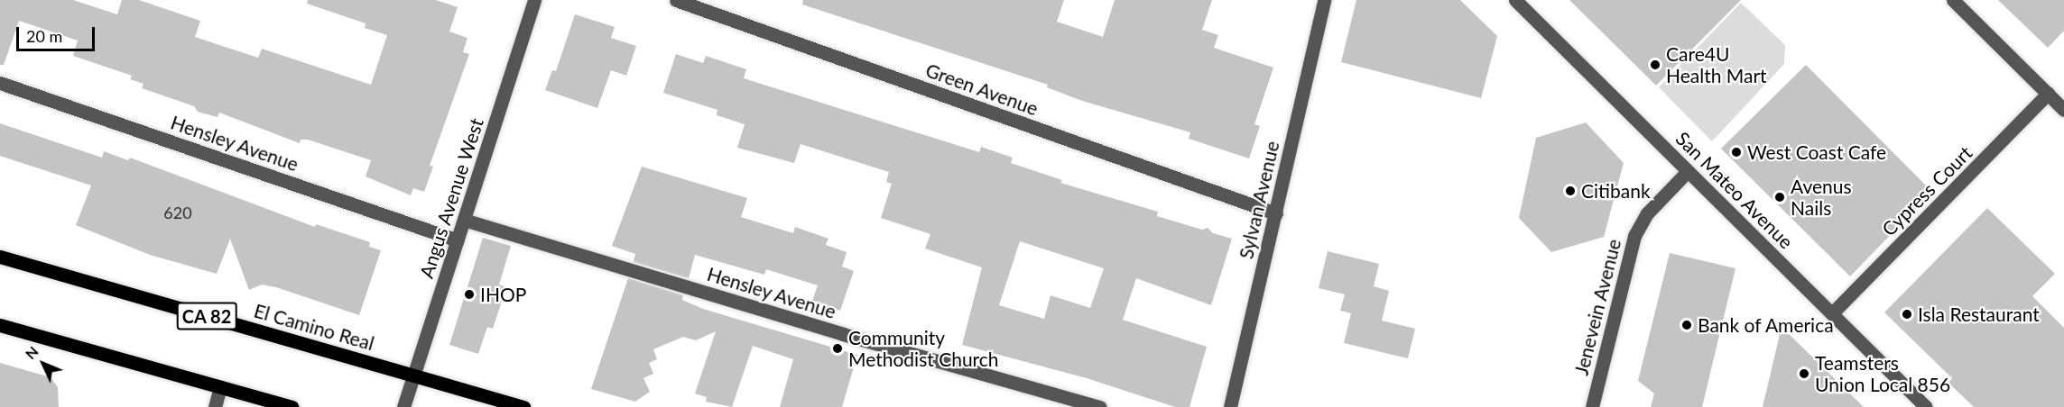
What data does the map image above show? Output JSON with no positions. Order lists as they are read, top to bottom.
{
  "streets": {
    "main road": ["CA 82", "El Camino Real"],
    "street": [
      "Green Avenue",
      "Hensley Avenue",
      "San Mateo Avenue",
      "Cypress Court",
      "Angus Avenue West",
      "Sylvan Avenue",
      "Jenevein Avenue"
    ]
  },
  "crossings": [
    ["Green Avenue", "Sylvan Avenue"],
    ["Hensley Avenue", "Angus Avenue West"],
    ["San Mateo Avenue", "Cypress Court"],
    ["San Mateo Avenue", "Jenevein Avenue"],
    ["Angus Avenue West", "El Camino Real"]
  ],
  "places": [
    "Care4U Health Mart",
    "West Coast Cafe",
    "Citibank",
    "Avenus Nails",
    "IHOP",
    "Isla Restaurant",
    "Bank of America",
    "Community Methodist Church",
    "Teamsters Union Local 856"
  ],
  "house_numbers": ["620"],
  "scale_bar": "20 m",
  "north": "top left"
}
